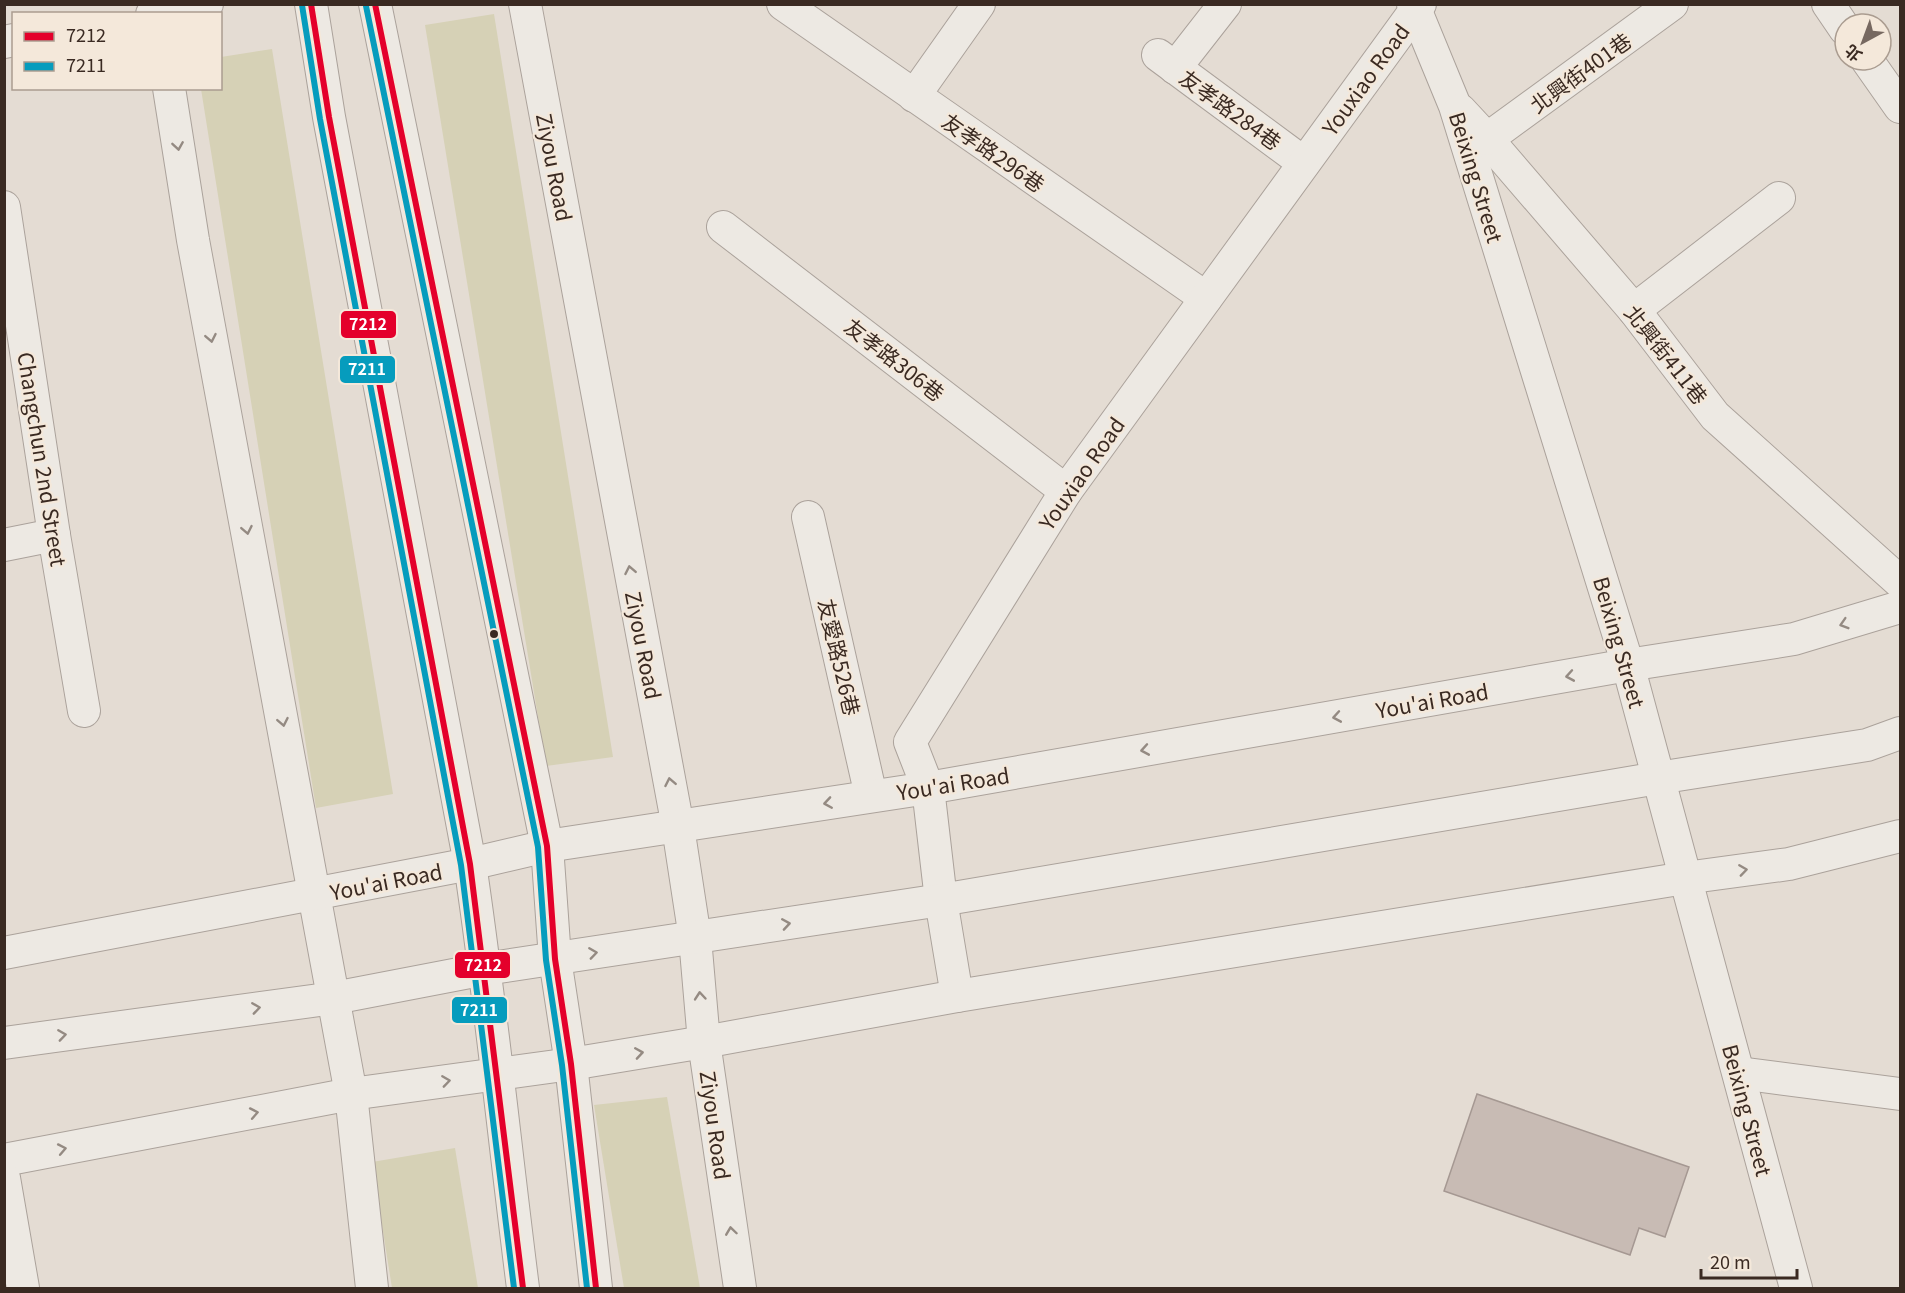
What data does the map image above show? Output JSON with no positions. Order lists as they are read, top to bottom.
{
  "streets": {
    "street": [
      "北興街401巷",
      "Youxiao Road",
      "友孝路284巷",
      "友孝路296巷",
      "Ziyou Road",
      "Beixing Street",
      "北興街411巷",
      "友孝路306巷",
      "Changchun 2nd Street",
      "友愛路526巷",
      "You'ai Road"
    ]
  },
  "crossings": [
    ["北興街401巷", "北興街411巷"],
    ["Youxiao Road", "友孝路284巷"],
    ["Youxiao Road", "友孝路296巷"],
    ["Youxiao Road", "Beixing Street"],
    ["Youxiao Road", "友孝路306巷"],
    ["Youxiao Road", "You'ai Road"],
    ["Ziyou Road", "You'ai Road"],
    ["Beixing Street", "北興街411巷"],
    ["Beixing Street", "You'ai Road"],
    ["友愛路526巷", "You'ai Road"]
  ],
  "lines": ["transit line 7212", "transit line 7211"],
  "legend": ["7212", "7211"],
  "scale_bar": "20 m",
  "north": "bottom left"
}
